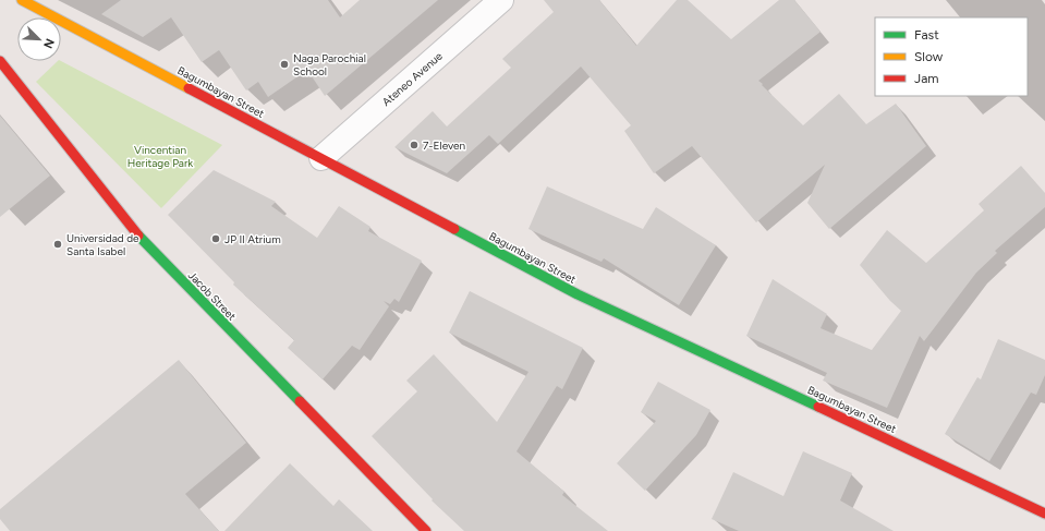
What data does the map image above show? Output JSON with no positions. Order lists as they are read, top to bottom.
{
  "streets": {
    "main road": ["Bagumbayan Street", "Jacob Street"],
    "street": ["Ateneo Avenue"]
  },
  "crossings": [
    ["Ateneo Avenue", "Bagumbayan Street"]
  ],
  "parks": ["Vincentian Heritage Park"],
  "places": [
    "Naga Parochial School",
    "7-Eleven",
    "JP II Atrium",
    "Universidad de Santa Isabel"
  ],
  "legend": ["Fast", "Slow", "Jam"],
  "north": "bottom right"
}
